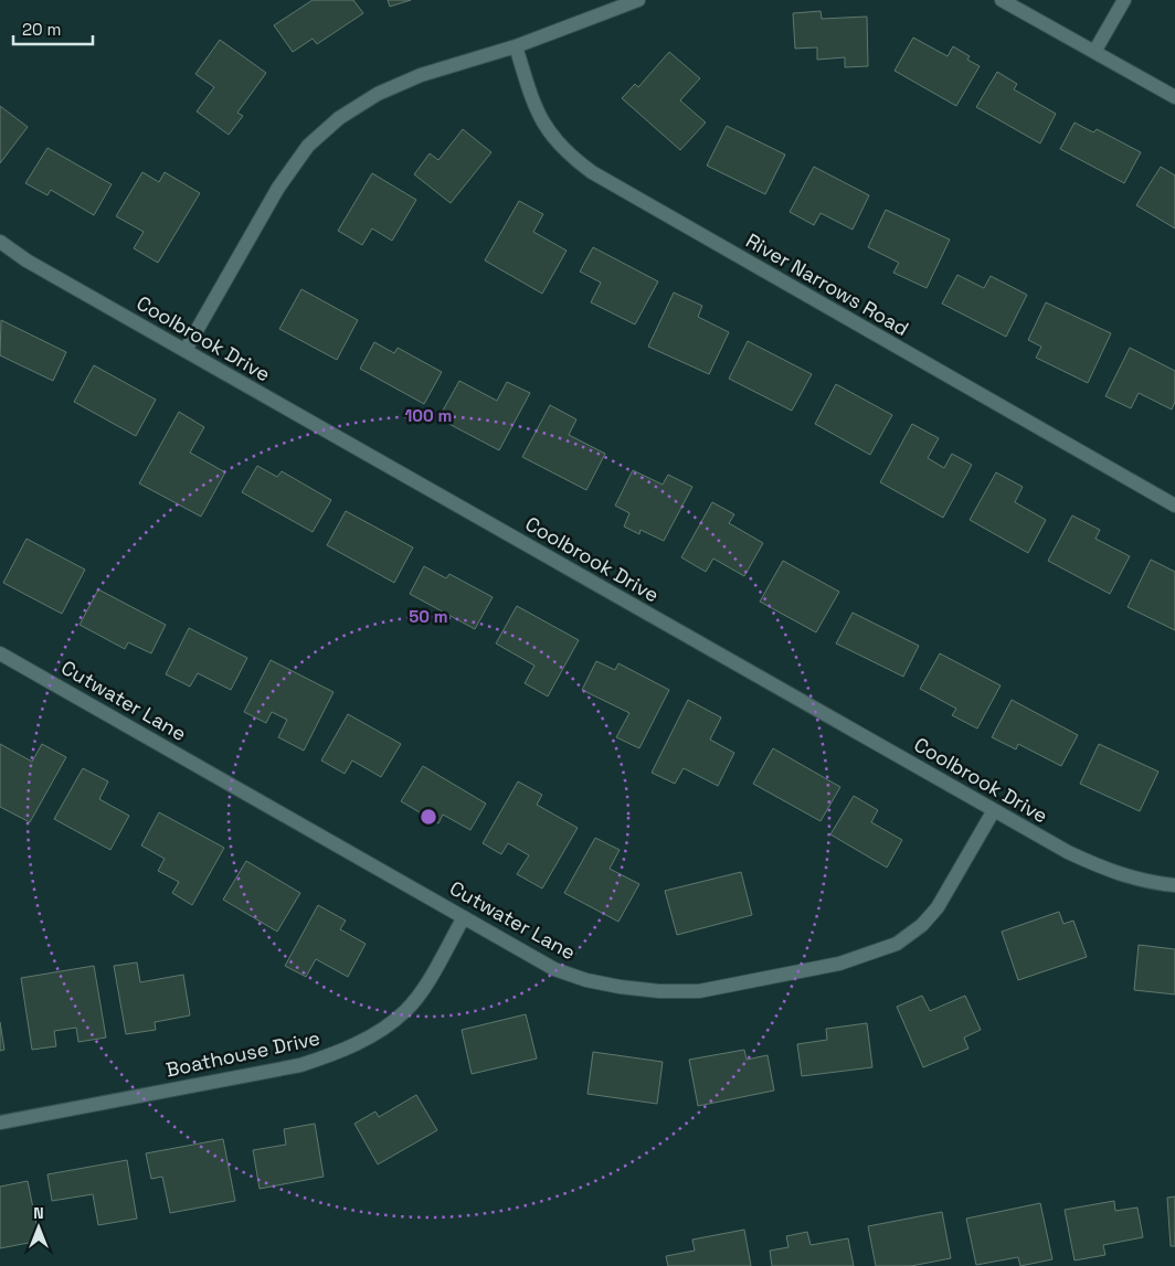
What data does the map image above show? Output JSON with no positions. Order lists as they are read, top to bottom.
{
  "streets": {
    "street": [
      "River Narrows Road",
      "Coolbrook Drive",
      "Cutwater Lane",
      "Boathouse Drive"
    ]
  },
  "crossings": [
    ["Coolbrook Drive", "Cutwater Lane"],
    ["Cutwater Lane", "Boathouse Drive"]
  ],
  "scale_bar": "20 m",
  "north": "top",
  "rings": ["100 m", "50 m"]
}
